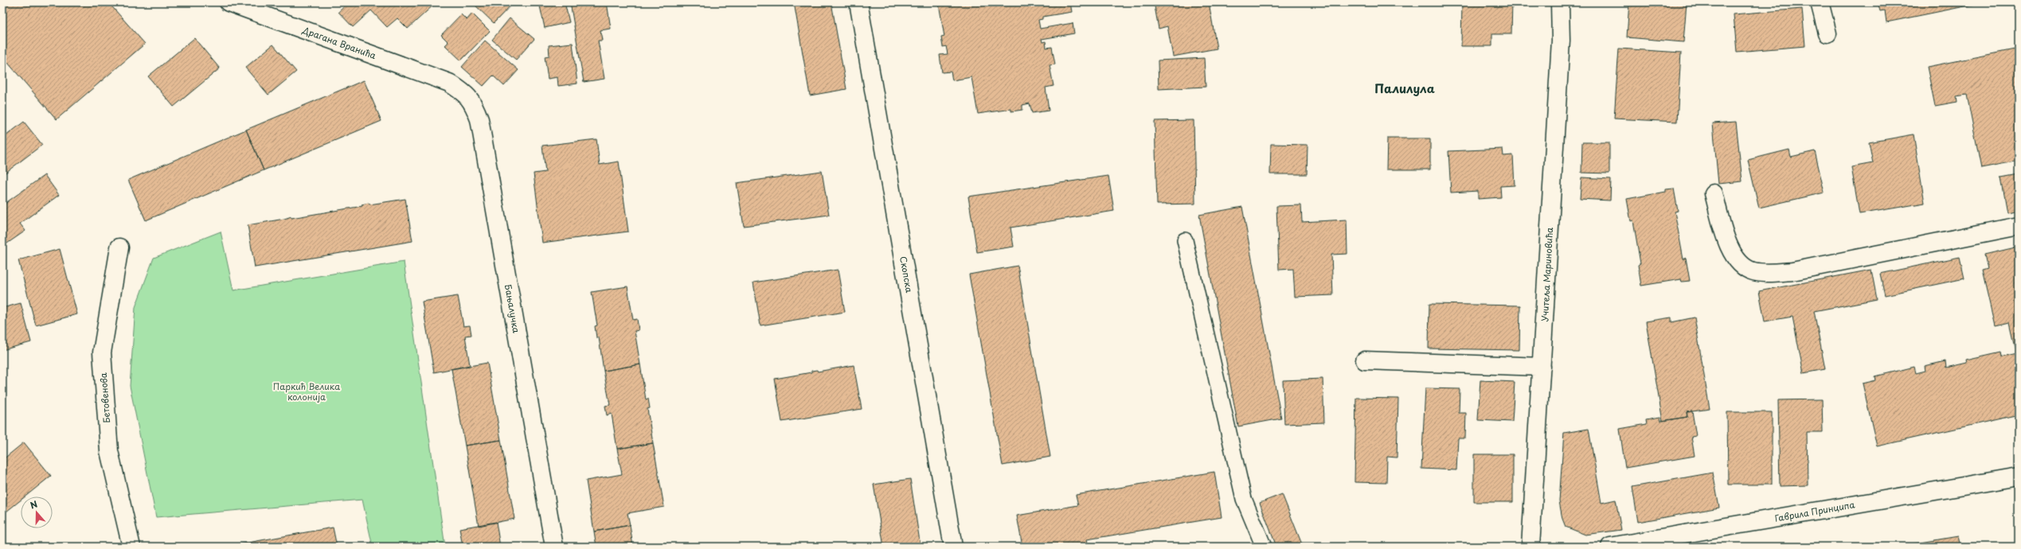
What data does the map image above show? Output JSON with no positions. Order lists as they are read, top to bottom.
{
  "streets": {
    "street": [
      "Драгана Вранића",
      "Скопска",
      "Учитеља Мариновића",
      "Бањалучка",
      "Бетовенова",
      "Гаврила Принципа"
    ]
  },
  "crossings": [
    ["Драгана Вранића", "Бањалучка"]
  ],
  "districts": ["Палилула"],
  "parks": ["Паркић Велика колонија"],
  "north": "top"
}
